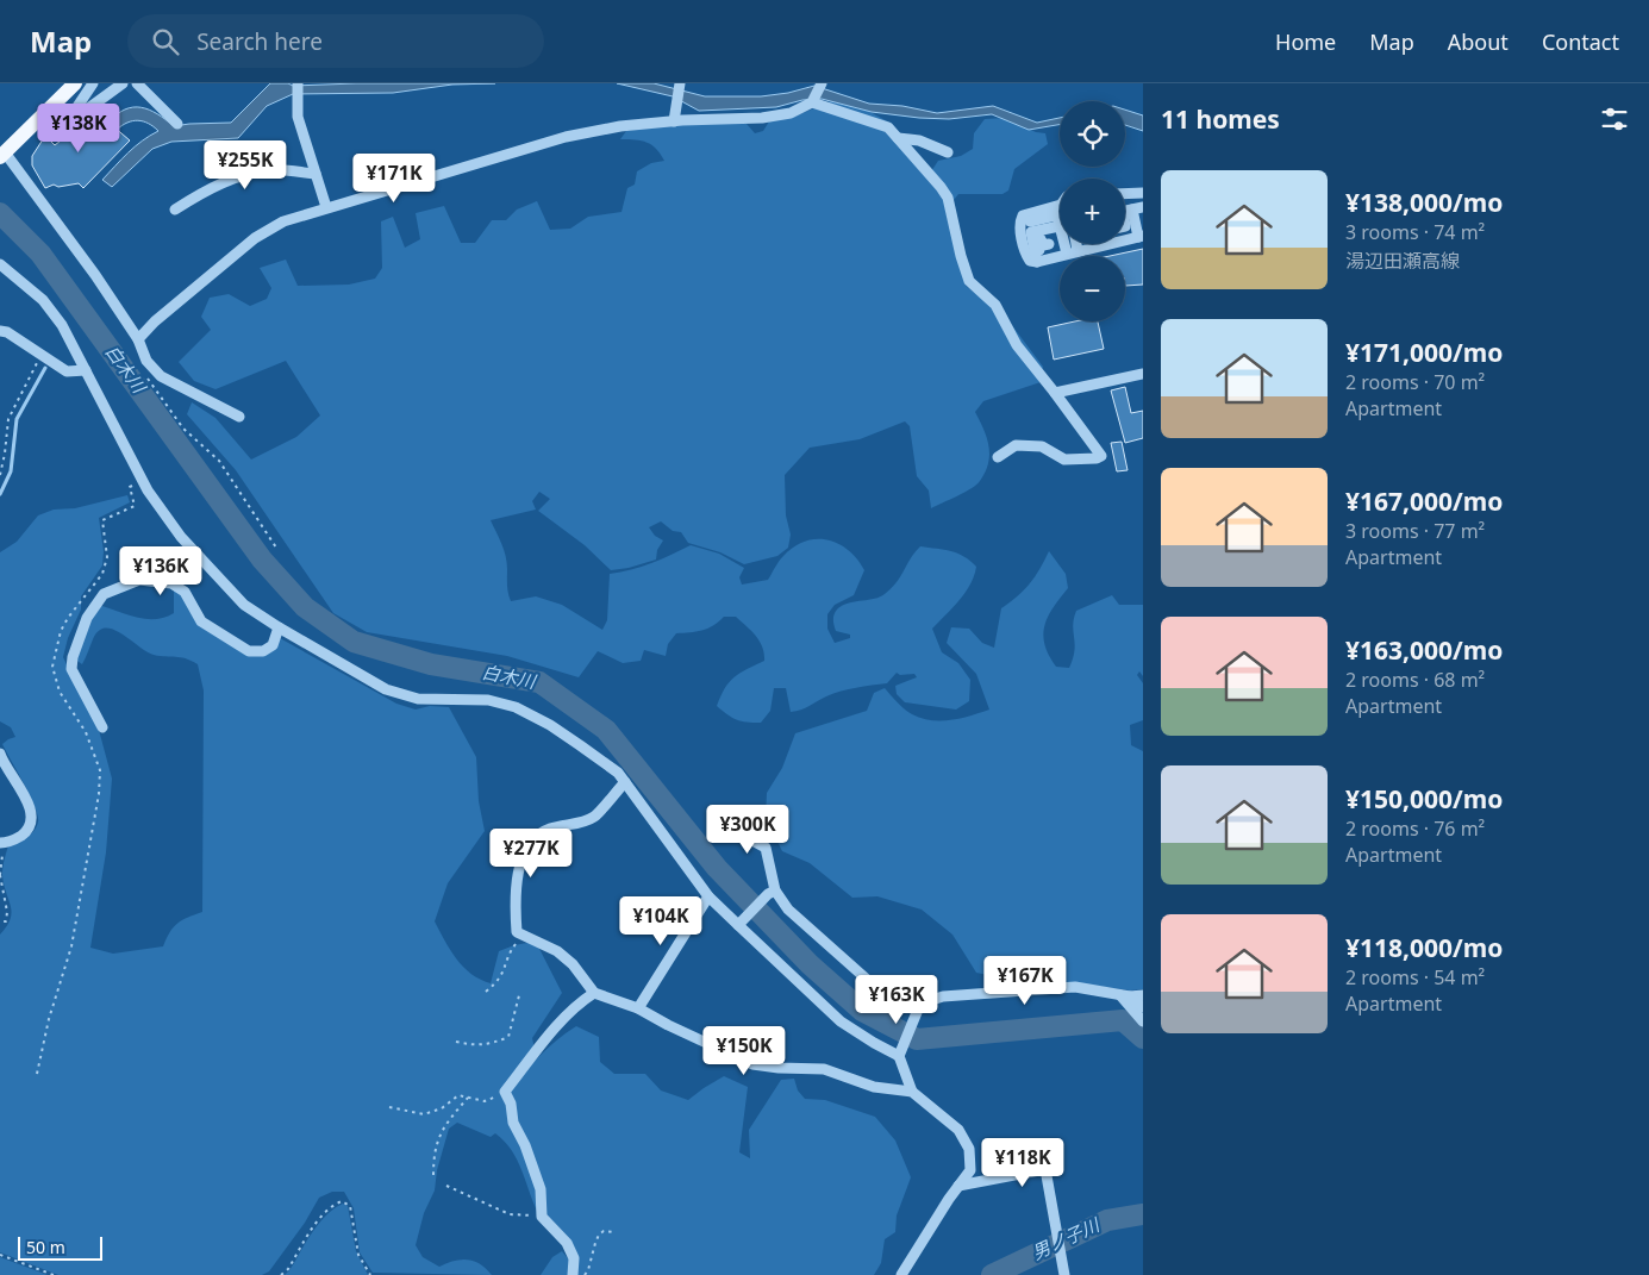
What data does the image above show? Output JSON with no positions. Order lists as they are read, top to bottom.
{
  "water": ["白木川", "男ノ子川"],
  "scale_bar": "50 m",
  "page": {
    "header": "Map",
    "search": "Search here",
    "nav": [
      "Home",
      "Map",
      "About",
      "Contact"
    ],
    "heading": "11 homes",
    "map_buttons": ["+", "−"],
    "price": [
      "¥138K",
      "¥255K",
      "¥171K",
      "¥136K",
      "¥300K",
      "¥277K",
      "¥104K",
      "¥167K",
      "¥163K",
      "¥150K",
      "¥118K"
    ],
    "list": [
      {
        "name": "¥138,000/mo",
        "note": "3 rooms · 74 m² · 湯辺田瀬高線"
      },
      {
        "name": "¥171,000/mo",
        "note": "2 rooms · 70 m² · Apartment"
      },
      {
        "name": "¥167,000/mo",
        "note": "3 rooms · 77 m² · Apartment"
      },
      {
        "name": "¥163,000/mo",
        "note": "2 rooms · 68 m² · Apartment"
      },
      {
        "name": "¥150,000/mo",
        "note": "2 rooms · 76 m² · Apartment"
      },
      {
        "name": "¥118,000/mo",
        "note": "2 rooms · 54 m² · Apartment"
      }
    ],
    "scale": "50 m"
  }
}
